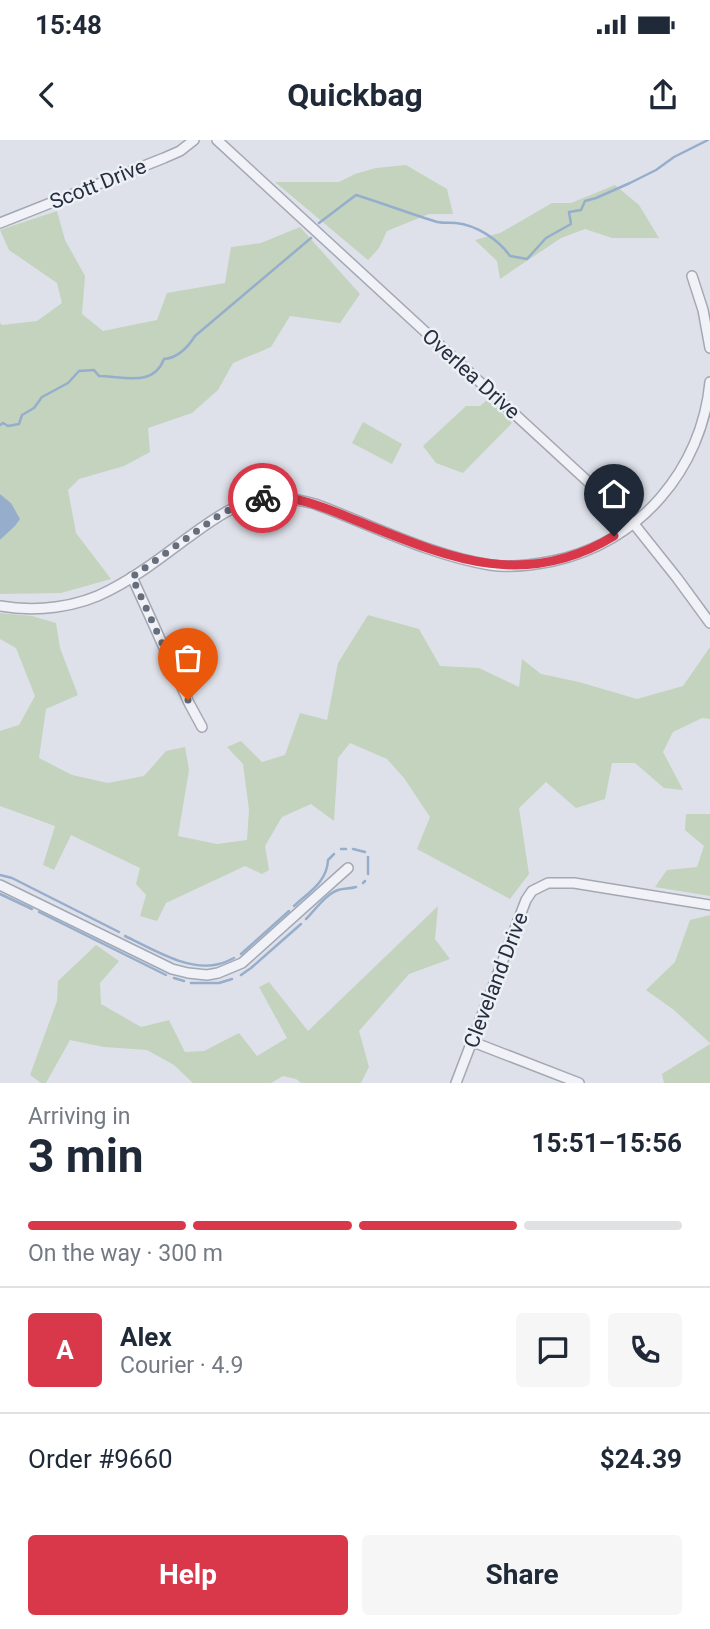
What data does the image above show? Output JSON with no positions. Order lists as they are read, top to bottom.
{
  "streets": {
    "street": ["Scott Drive", "Overlea Drive", "Cleveland Drive"]
  },
  "page": {
    "status": "15:48",
    "header": "Quickbag",
    "heading": ["3 min", "Arriving in", "15:51–15:56"],
    "panel": [
      "Alex",
      "Courier · 4.9",
      "Order #9660",
      "$24.39"
    ],
    "bar": "On the way · 300 m",
    "round": "A",
    "buttons": ["Help", "Share"]
  }
}
